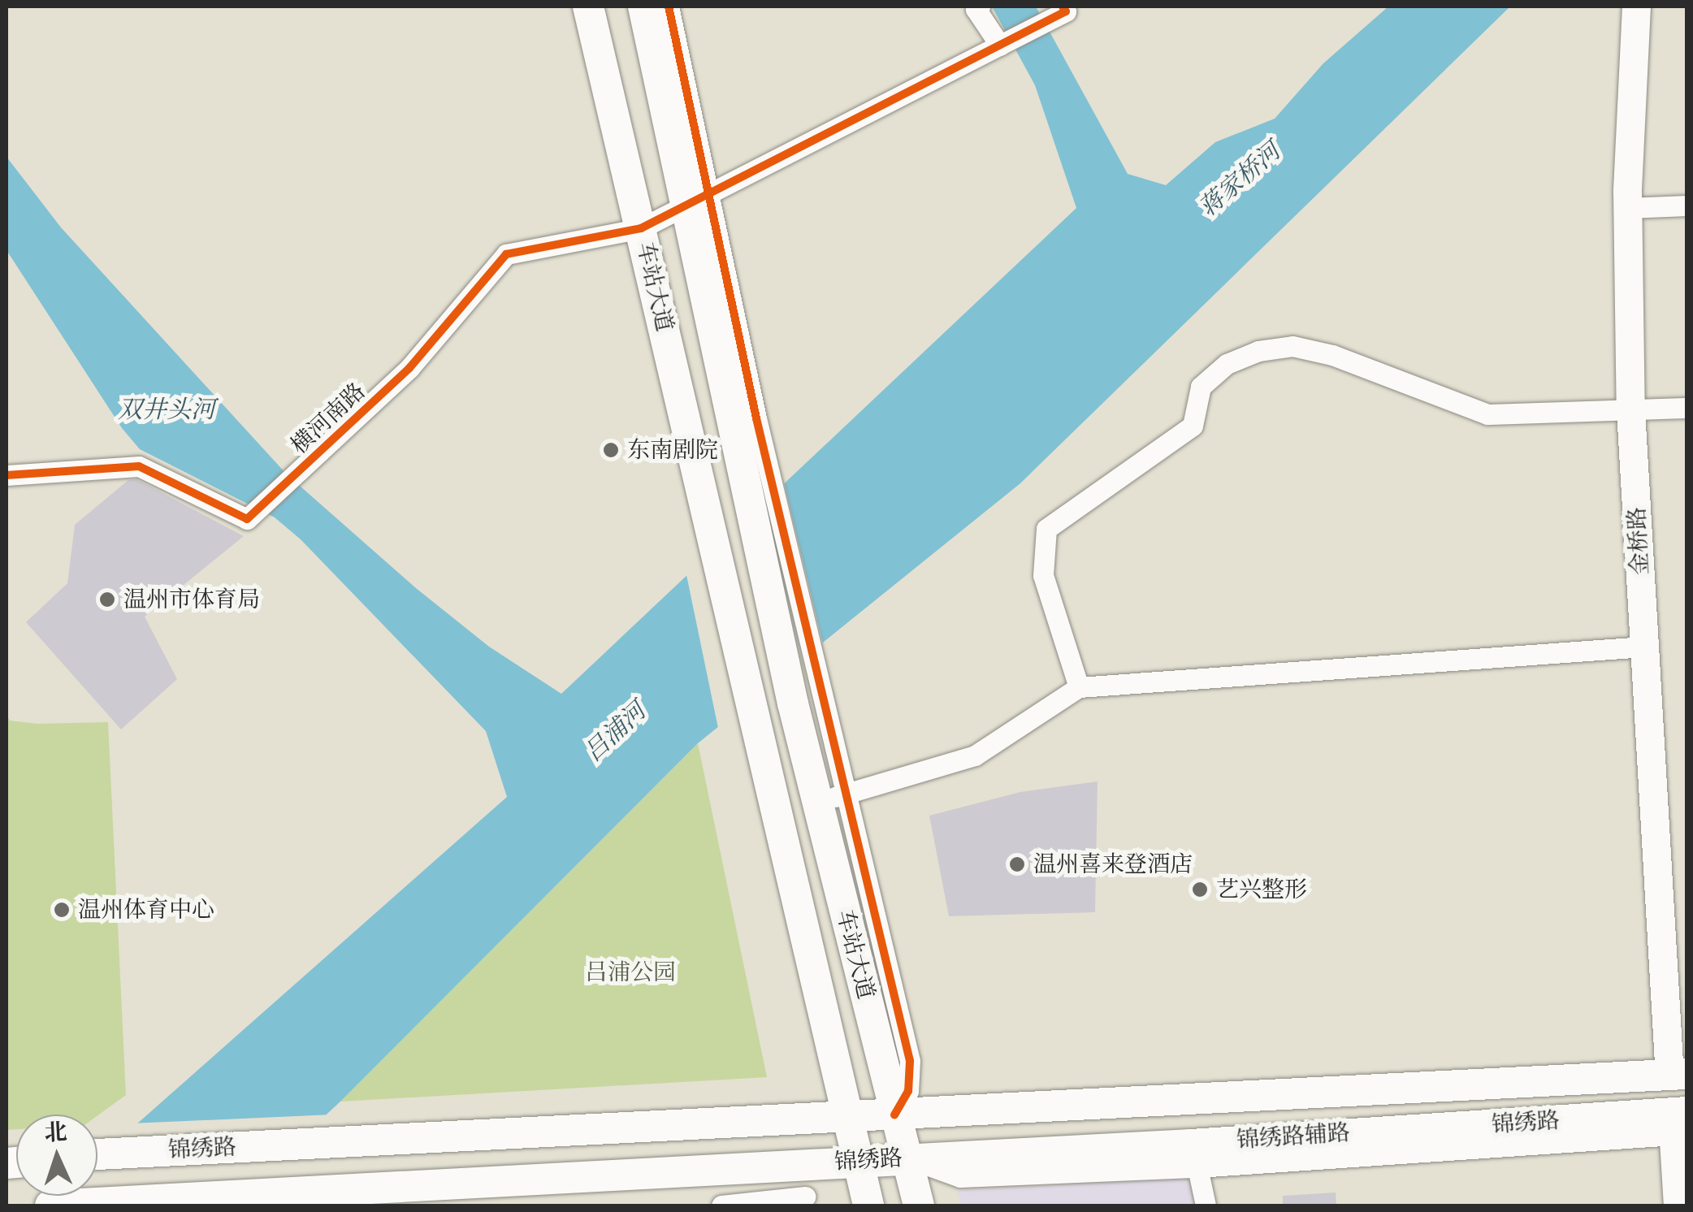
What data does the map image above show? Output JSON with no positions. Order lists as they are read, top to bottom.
{
  "streets": {
    "main road": ["车站大道", "锦绣路"],
    "street": ["横河南路", "金桥路", "锦绣路辅路"]
  },
  "crossings": [
    ["车站大道", "横河南路"],
    ["车站大道", "锦绣路"],
    ["车站大道", "锦绣路辅路"],
    ["金桥路", "锦绣路"],
    ["锦绣路", "锦绣路辅路"]
  ],
  "water": ["蒋家桥河", "双井头河", "吕浦河"],
  "parks": ["吕浦公园"],
  "places": [
    "东南剧院",
    "温州市体育局",
    "温州喜来登酒店",
    "艺兴整形",
    "温州体育中心"
  ],
  "north": "top"
}
